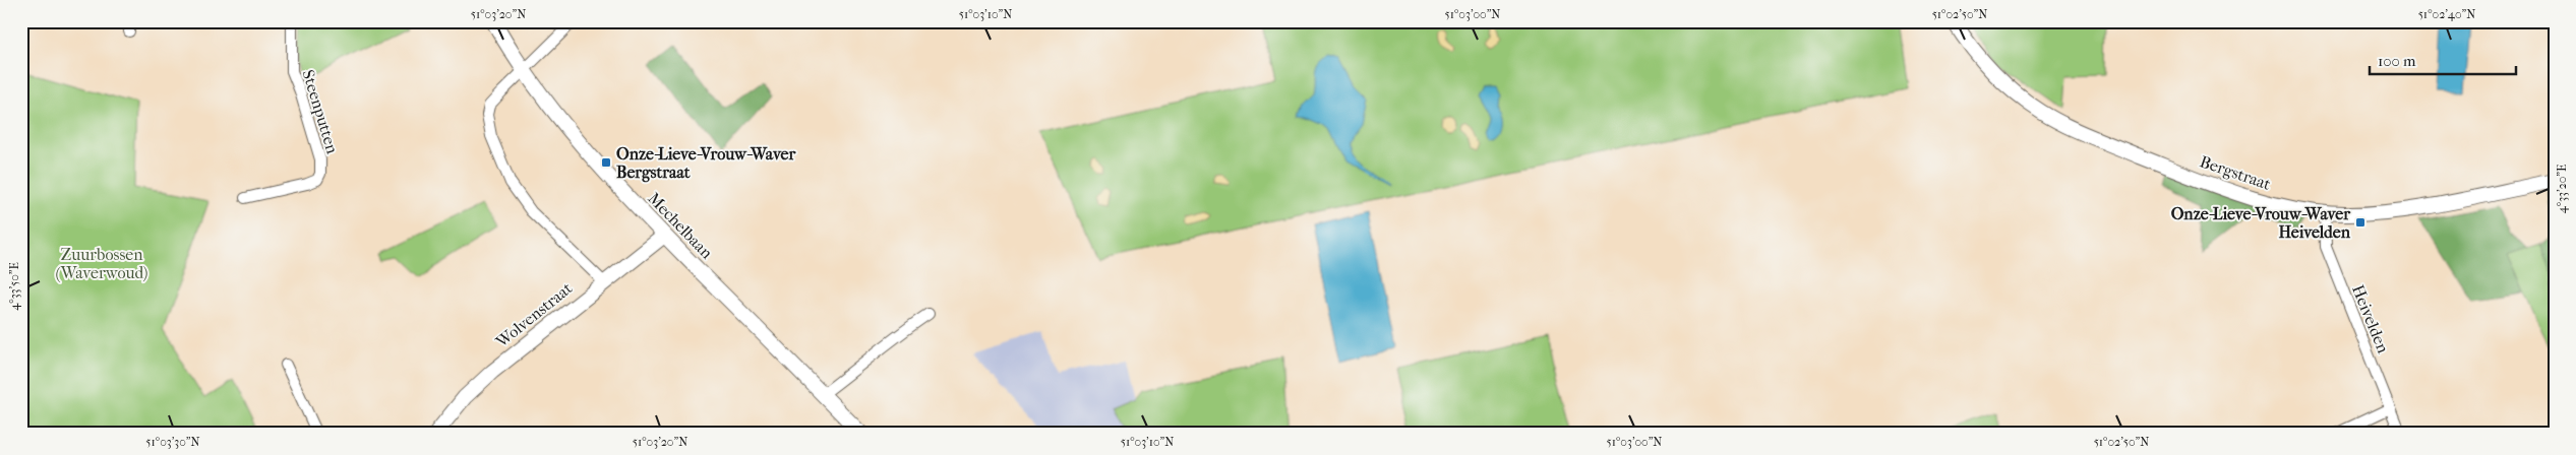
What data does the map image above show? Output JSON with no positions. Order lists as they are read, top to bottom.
{
  "streets": {
    "street": [
      "Steenputten",
      "Bergstraat",
      "Mechelbaan",
      "Wolvenstraat",
      "Heivelden"
    ]
  },
  "crossings": [
    ["Bergstraat", "Heivelden"],
    ["Mechelbaan", "Wolvenstraat"]
  ],
  "parks": ["Zuurbossen (Waverwoud)"],
  "places": {
    "transit": ["Onze-Lieve-Vrouw-Waver Bergstraat", "Onze-Lieve-Vrouw-Waver Heivelden"]
  },
  "scale_bar": "100 m",
  "coordinates": [
    "51°03'20\"N",
    "51°03'10\"N",
    "51°03'00\"N",
    "51°02'50\"N",
    "51°02'40\"N",
    "4°33'20\"E",
    "4°33'50\"E",
    "51°03'30\"N"
  ]
}
